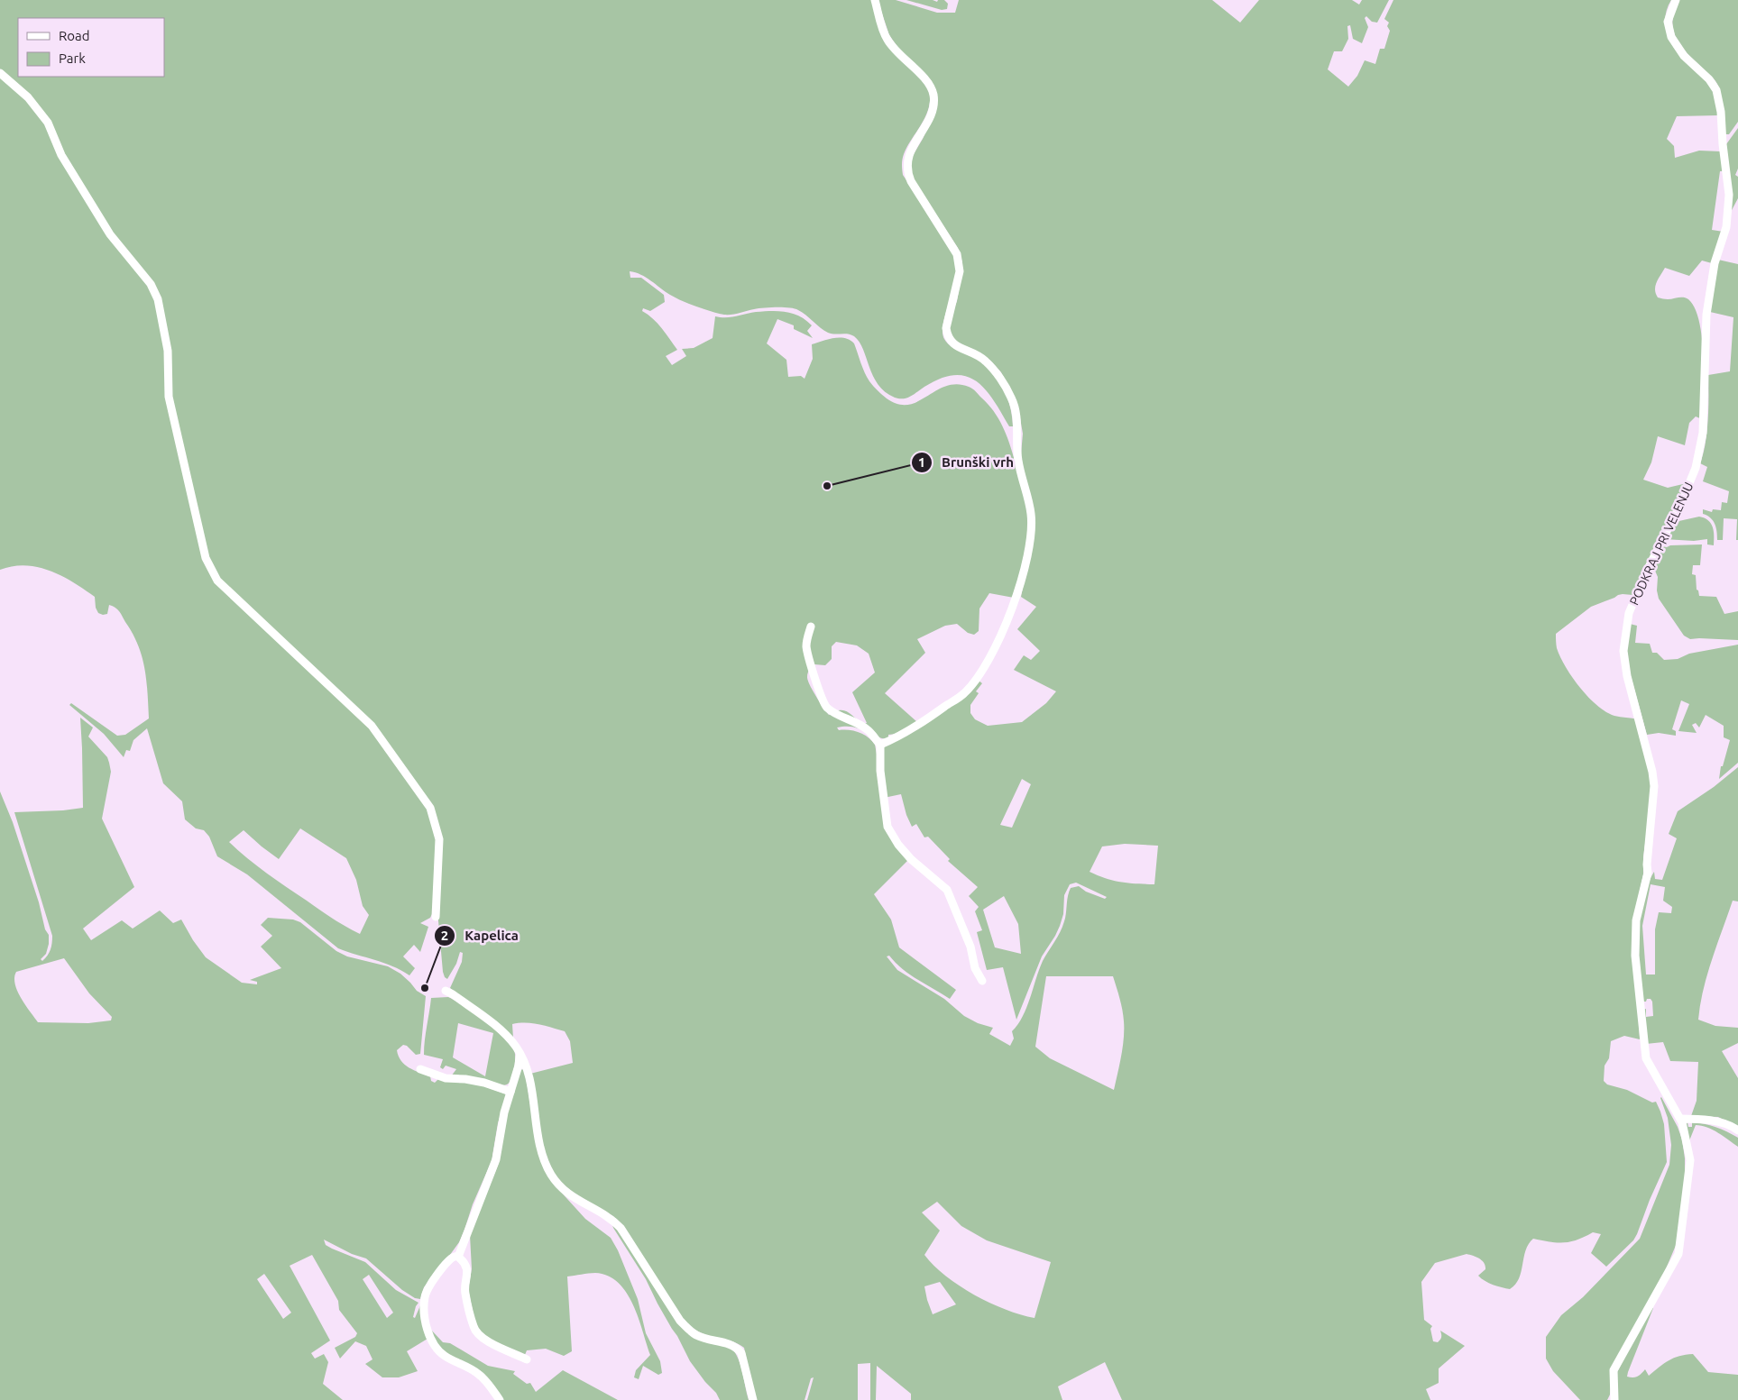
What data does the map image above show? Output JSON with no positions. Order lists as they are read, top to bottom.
{
  "streets": {
    "street": ["PODKRAJ PRI VELENJU"]
  },
  "places": ["Brunški vrh", "Kapelica"],
  "legend": ["Road", "Park"]
}
